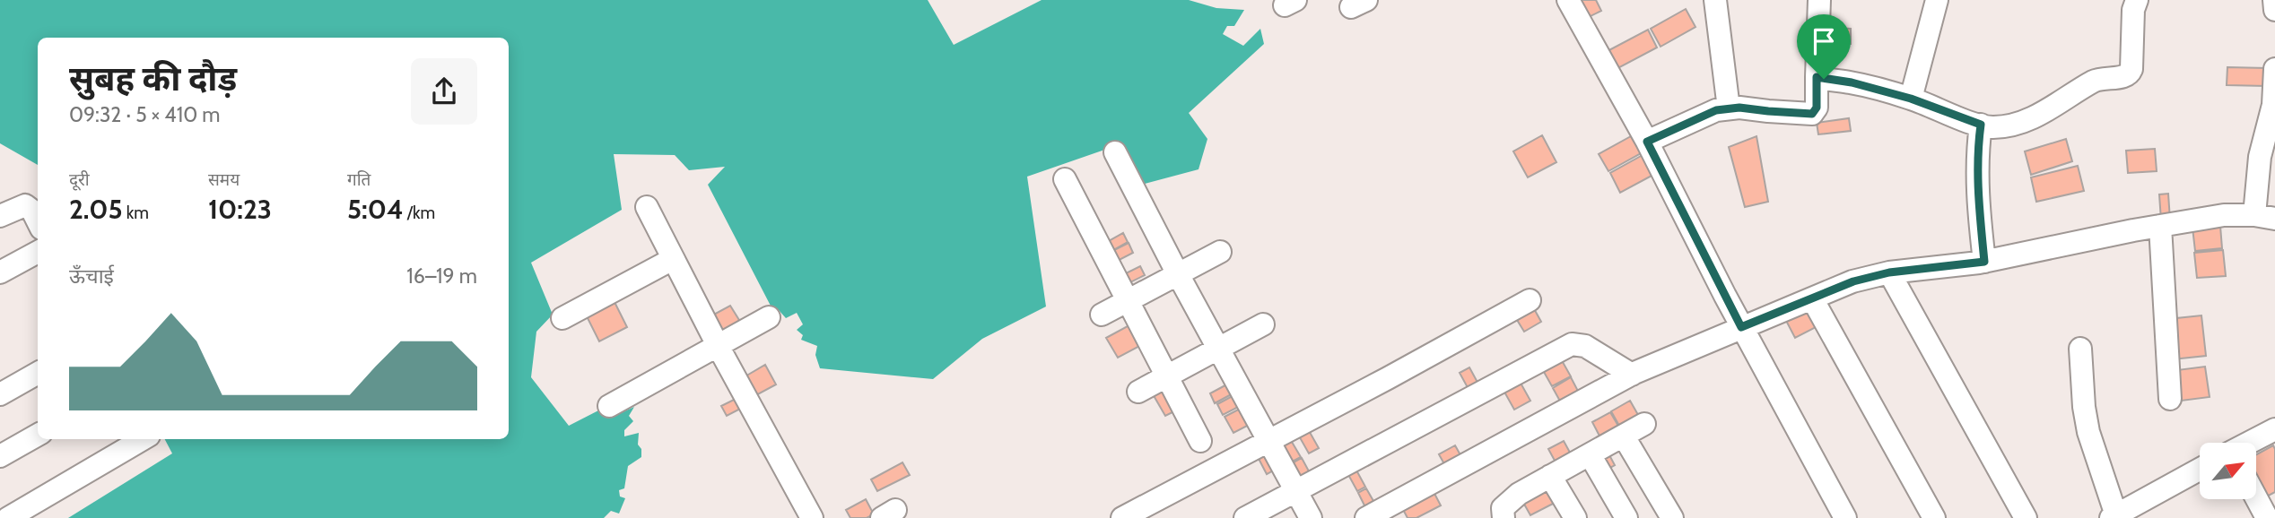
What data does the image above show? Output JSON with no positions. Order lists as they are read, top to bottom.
{
  "north": "top right",
  "page": {
    "heading": ["सुबह की दौड़", "09:32 · 5 × 410 m"],
    "stats": [
      ["दूरी", "2.05 km"],
      ["समय", "10:23"],
      ["गति", "5:04 /km"]
    ],
    "chart": ["ऊँचाई", "16–19 m"]
  }
}
